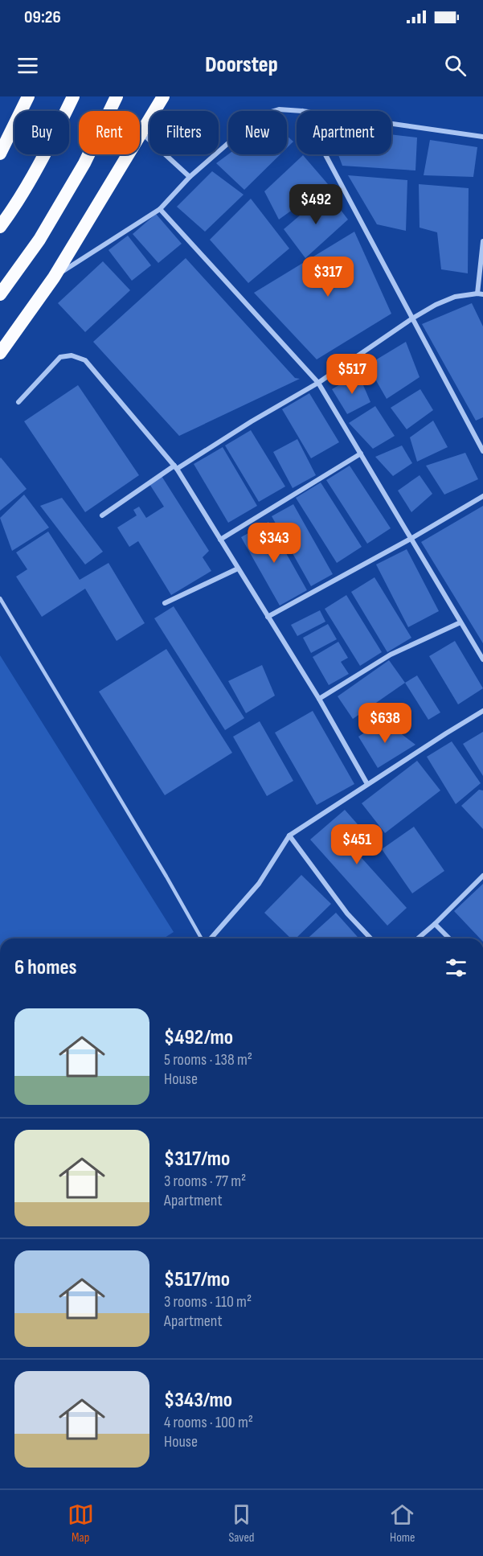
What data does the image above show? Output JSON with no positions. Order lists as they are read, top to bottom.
{
  "page": {
    "status": "09:26",
    "header": "Doorstep",
    "chip": [
      "Buy",
      "Rent",
      "Filters",
      "New",
      "Apartment"
    ],
    "price": [
      "$492",
      "$317",
      "$517",
      "$343",
      "$638",
      "$451"
    ],
    "heading": "6 homes",
    "list": [
      {
        "name": "$492/mo",
        "note": "5 rooms · 138 m² · House"
      },
      {
        "name": "$317/mo",
        "note": "3 rooms · 77 m² · Apartment"
      },
      {
        "name": "$517/mo",
        "note": "3 rooms · 110 m² · Apartment"
      },
      {
        "name": "$343/mo",
        "note": "4 rooms · 100 m² · House"
      }
    ],
    "tabs": ["Map", "Saved", "Home"]
  }
}
